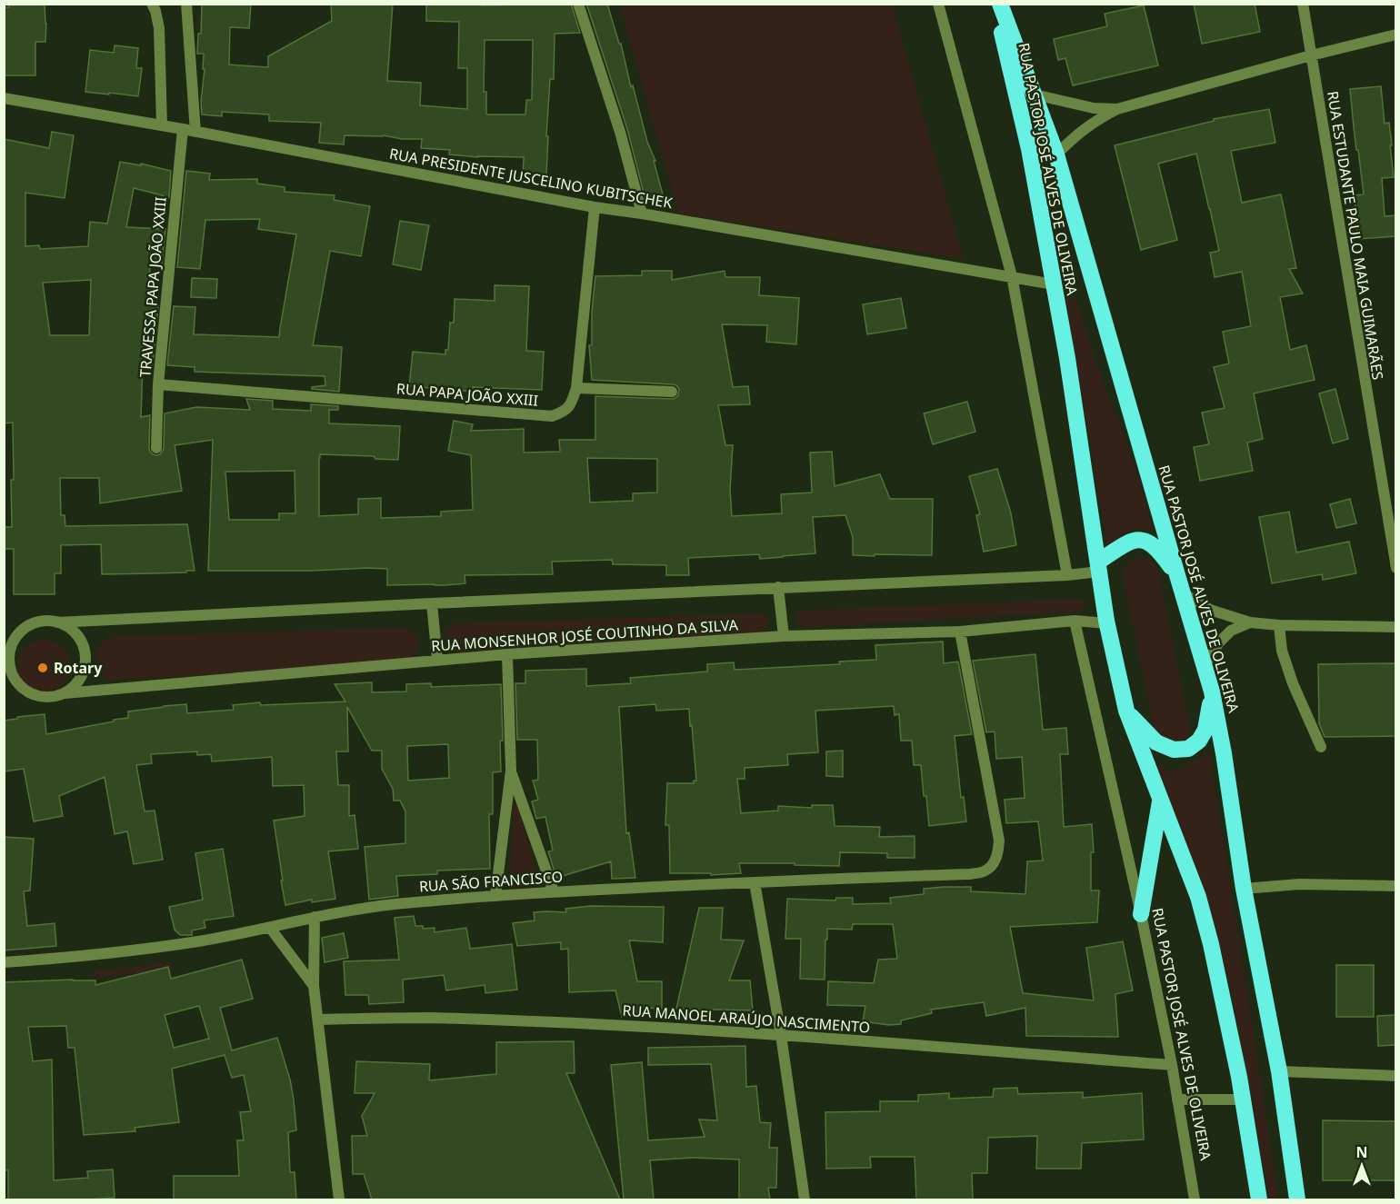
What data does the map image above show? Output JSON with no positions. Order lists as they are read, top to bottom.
{
  "streets": {
    "highway": ["RUA PASTOR JOSÉ ALVES DE OLIVEIRA"],
    "street": [
      "RUA PRESIDENTE JUSCELINO KUBITSCHEK",
      "RUA ESTUDANTE PAULO MAIA GUIMARÃES",
      "TRAVESSA PAPA JOÃO XXIII",
      "RUA PAPA JOÃO XXIII",
      "RUA MONSENHOR JOSÉ COUTINHO DA SILVA",
      "RUA SÃO FRANCISCO",
      "RUA MANOEL ARAÚJO NASCIMENTO"
    ]
  },
  "crossings": [
    ["RUA PASTOR JOSÉ ALVES DE OLIVEIRA", "RUA PRESIDENTE JUSCELINO KUBITSCHEK"],
    ["RUA PASTOR JOSÉ ALVES DE OLIVEIRA", "RUA MONSENHOR JOSÉ COUTINHO DA SILVA"],
    ["RUA PASTOR JOSÉ ALVES DE OLIVEIRA", "RUA MANOEL ARAÚJO NASCIMENTO"],
    ["RUA PRESIDENTE JUSCELINO KUBITSCHEK", "TRAVESSA PAPA JOÃO XXIII"],
    ["RUA PRESIDENTE JUSCELINO KUBITSCHEK", "RUA PAPA JOÃO XXIII"],
    ["TRAVESSA PAPA JOÃO XXIII", "RUA PAPA JOÃO XXIII"],
    ["RUA MONSENHOR JOSÉ COUTINHO DA SILVA", "RUA SÃO FRANCISCO"]
  ],
  "places": ["Rotary"],
  "north": "top"
}
